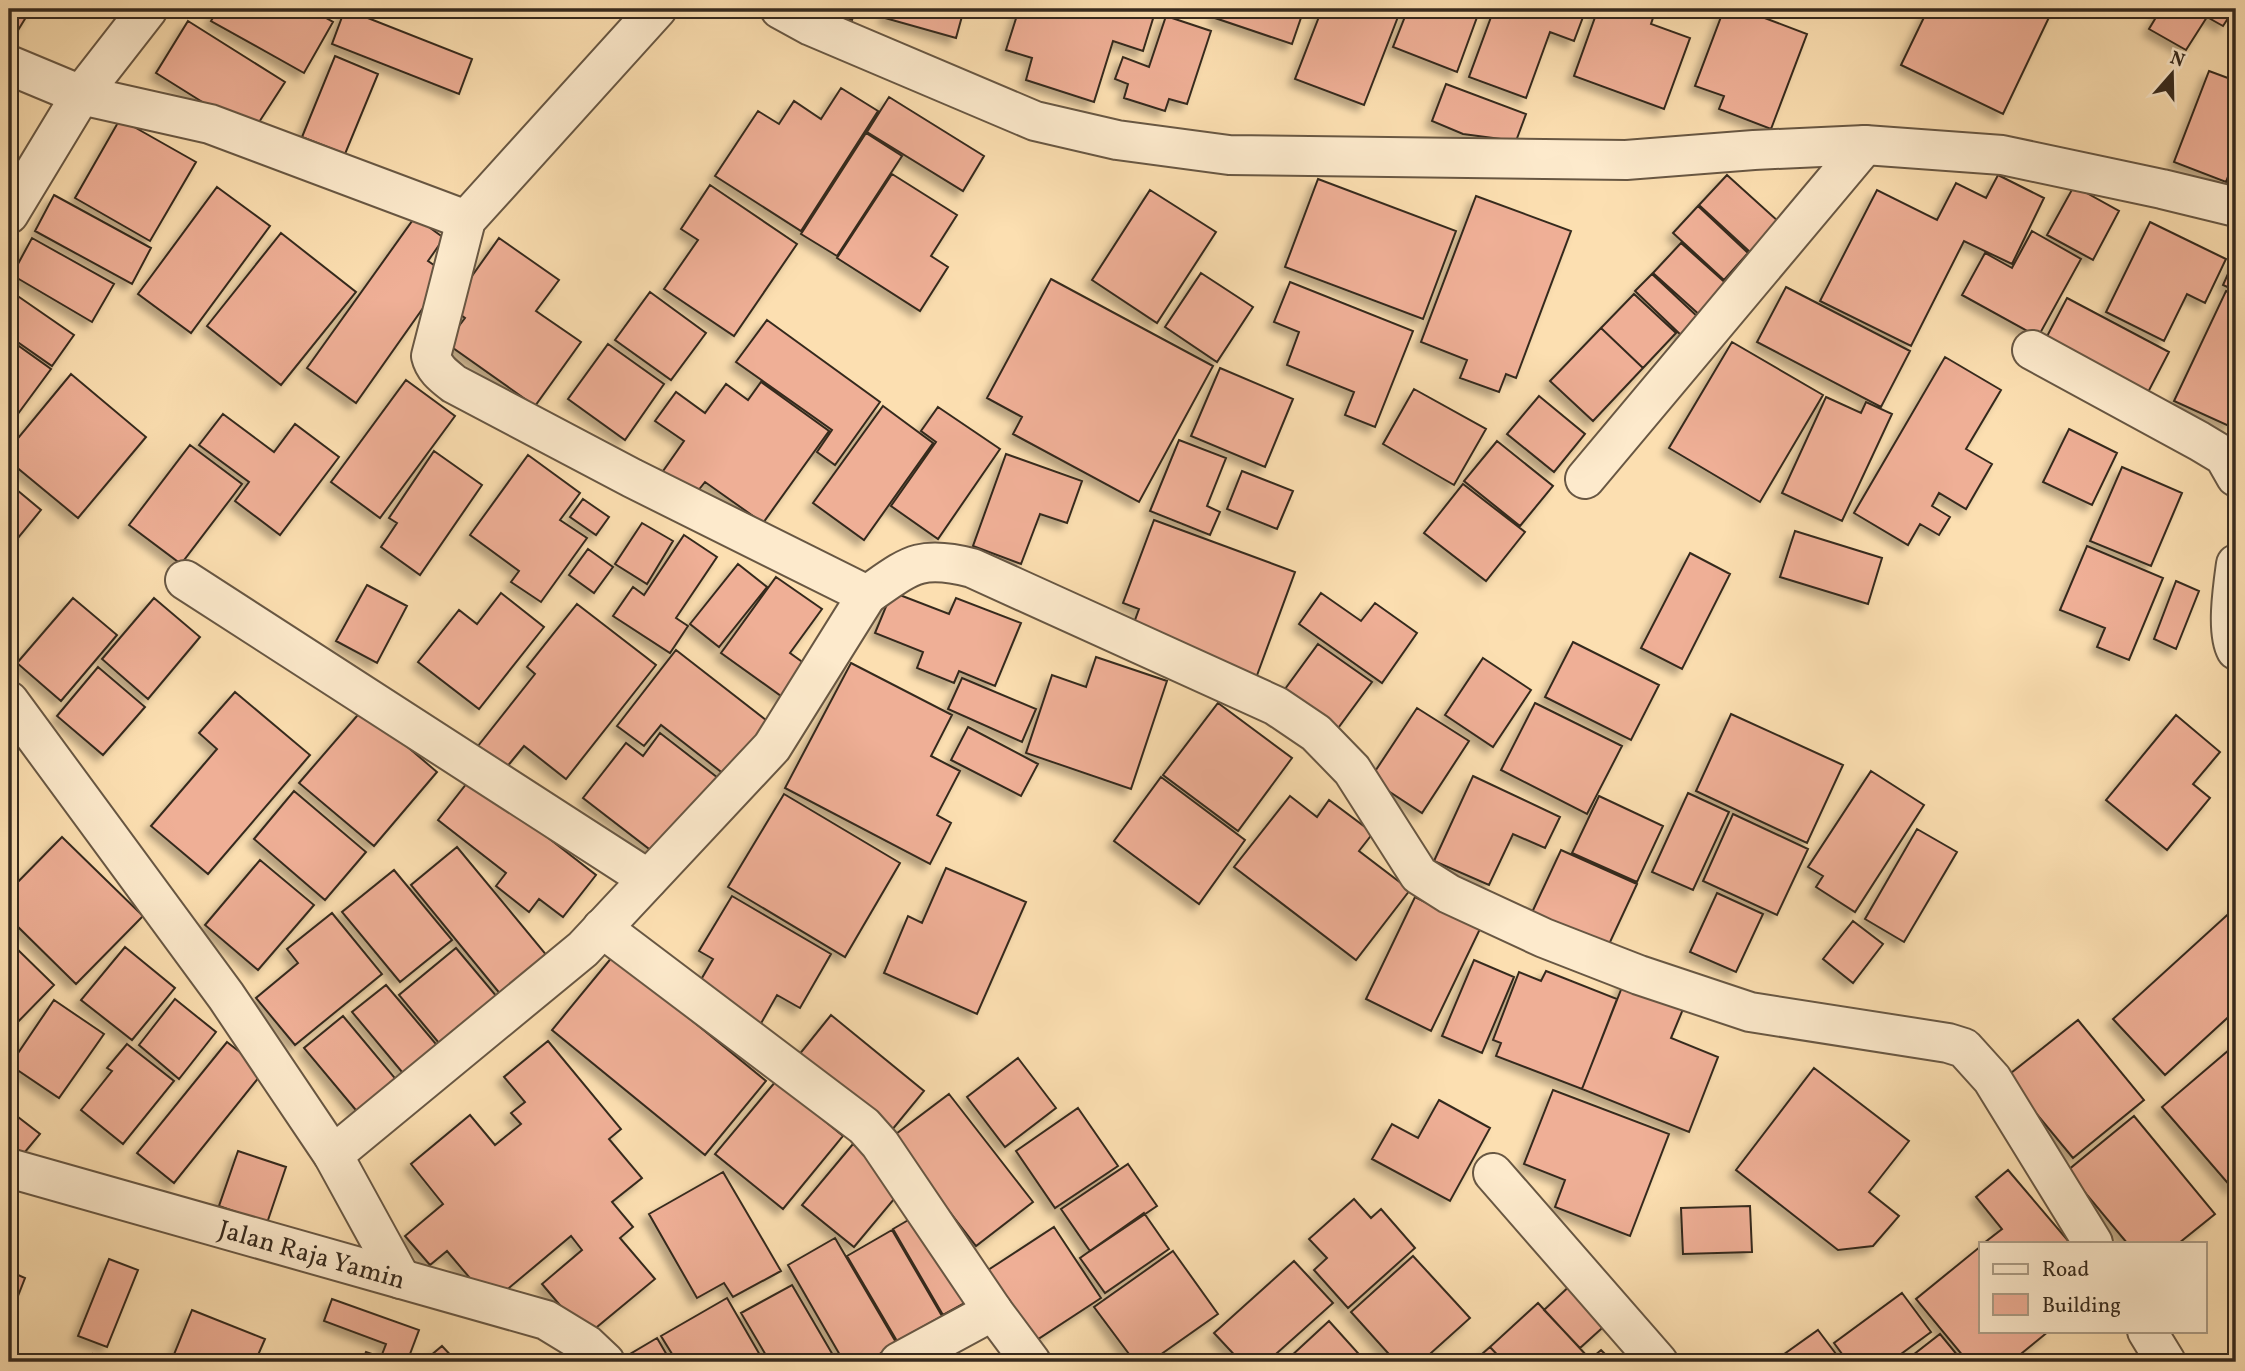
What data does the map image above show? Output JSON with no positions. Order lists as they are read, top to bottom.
{
  "streets": {
    "street": ["Jalan Raja Yamin"]
  },
  "legend": ["Road", "Building"],
  "north": "top"
}
